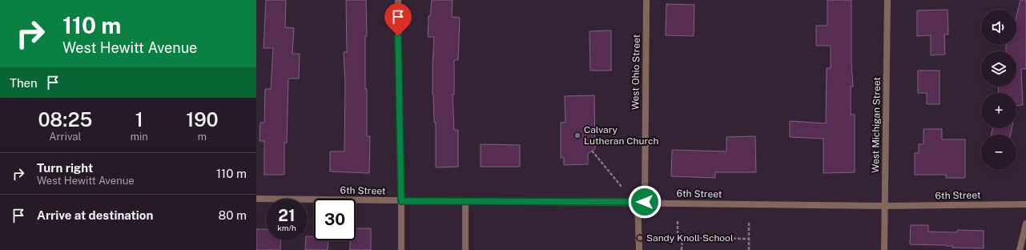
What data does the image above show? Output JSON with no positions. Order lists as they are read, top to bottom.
{
  "streets": {
    "street": ["West Ohio Street", "West Michigan Street", "6th Street"]
  },
  "crossings": [
    ["West Ohio Street", "6th Street"],
    ["West Michigan Street", "6th Street"]
  ],
  "places": ["Calvary Lutheran Church", "Sandy Knoll School"],
  "page": {
    "turn": ["110 m", "West Hewitt Avenue"],
    "map_buttons": ["+", "−"],
    "then": "Then",
    "eta": [
      "08:25",
      "Arrival",
      "1",
      "min",
      "190",
      "m"
    ],
    "list": [
      {
        "name": "Turn right",
        "note": "West Hewitt Avenue",
        "value": "110 m"
      },
      {
        "name": "Arrive at destination",
        "value": "80 m"
      }
    ],
    "speed": "21 km/h",
    "limit": "30"
  }
}
